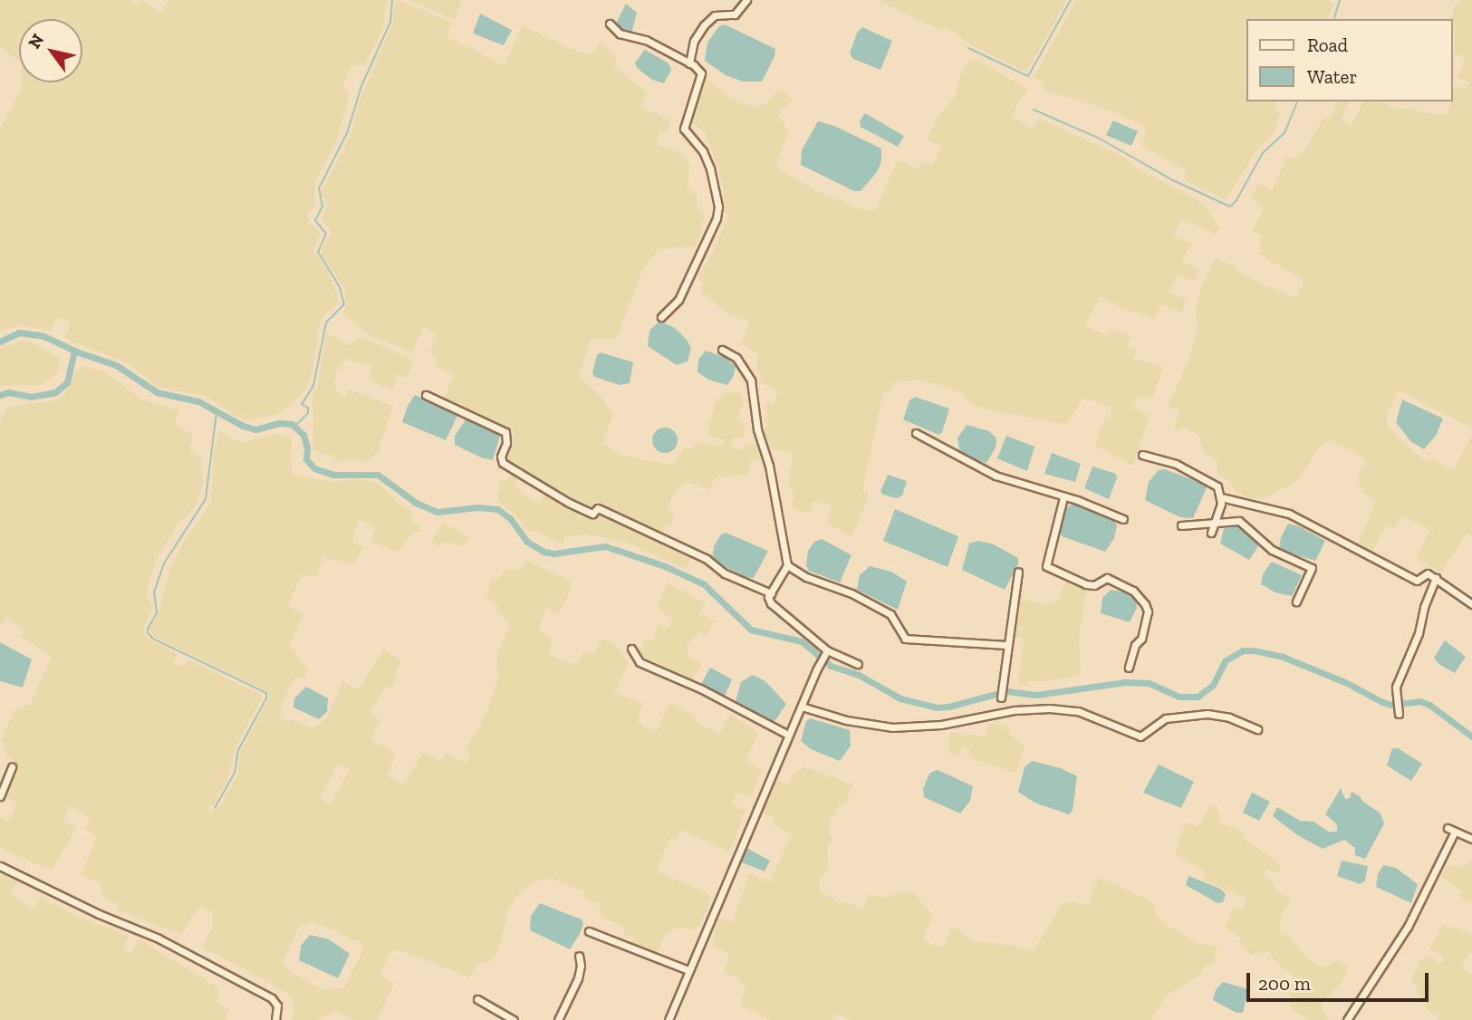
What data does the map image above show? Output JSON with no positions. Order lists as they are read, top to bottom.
{
  "legend": ["Road", "Water"],
  "scale_bar": "200 m",
  "north": "top left"
}
